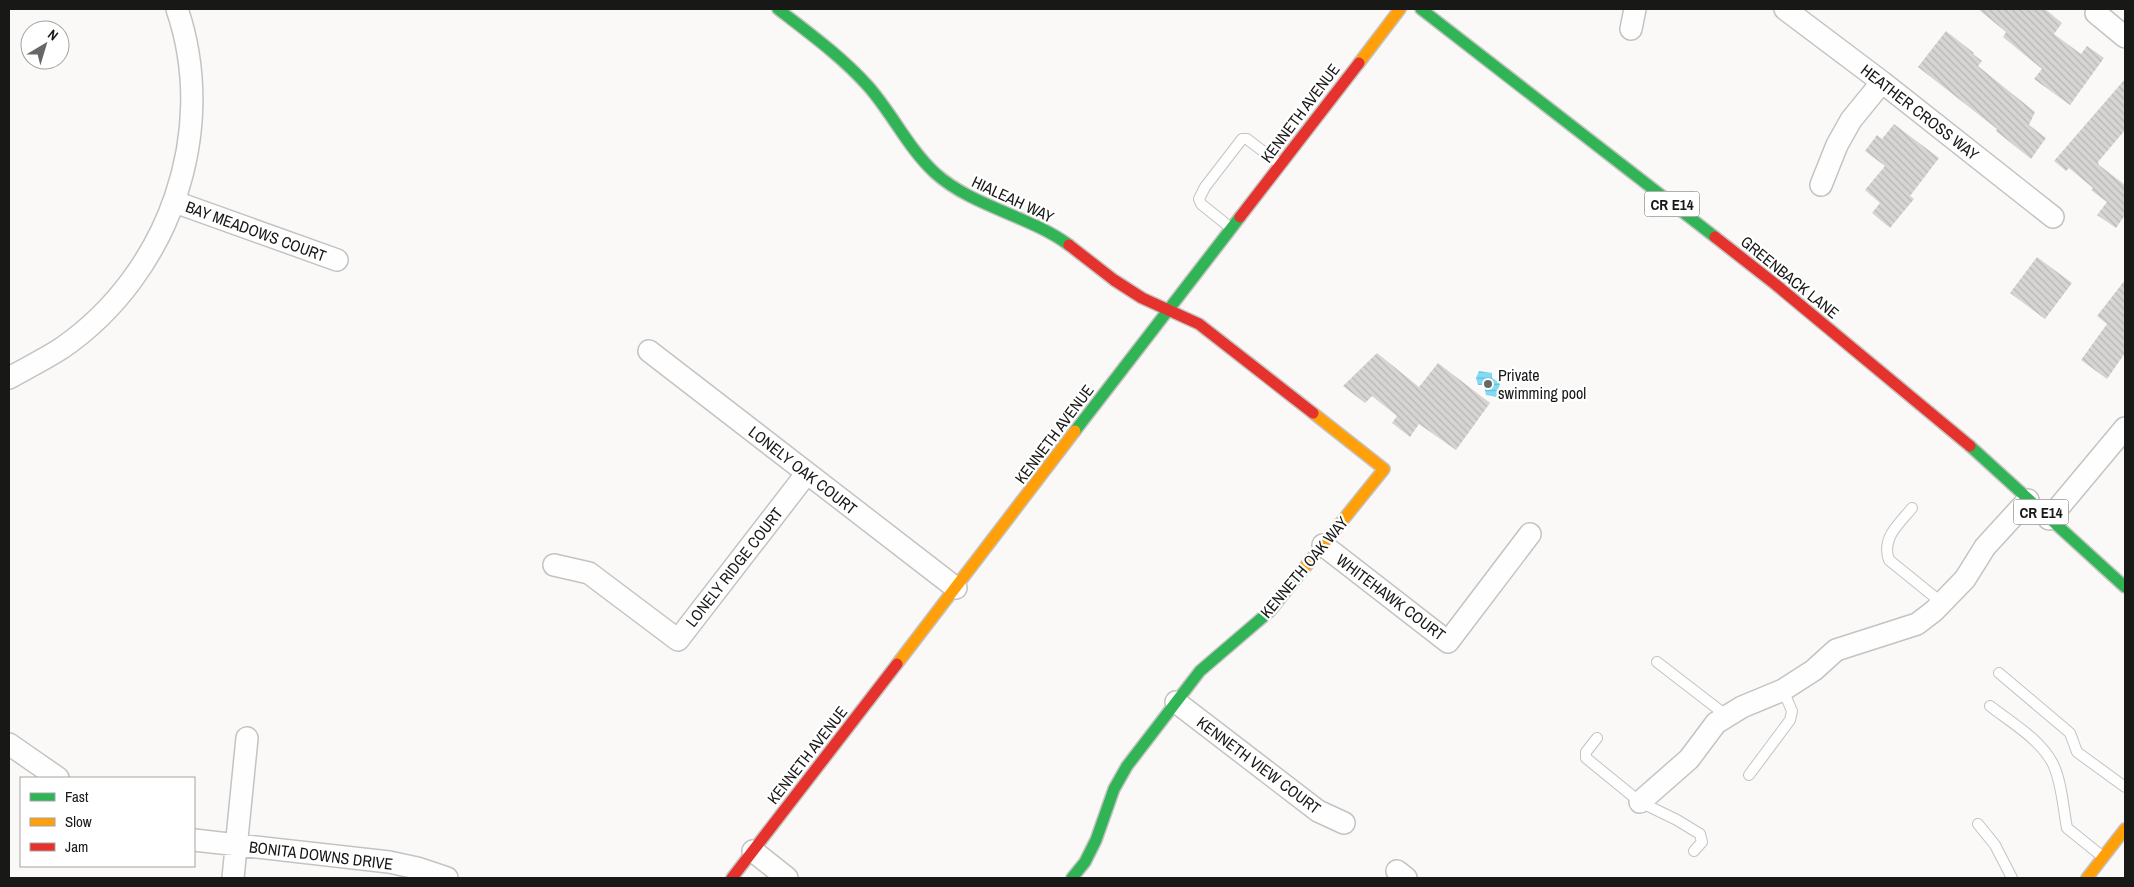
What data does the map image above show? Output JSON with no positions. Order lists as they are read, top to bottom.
{
  "streets": {
    "main road": [
      "KENNETH AVENUE",
      "HIALEAH WAY",
      "CR E14",
      "GREENBACK LANE",
      "KENNETH OAK WAY"
    ],
    "street": [
      "HEATHER CROSS WAY",
      "BAY MEADOWS COURT",
      "LONELY OAK COURT",
      "LONELY RIDGE COURT",
      "WHITEHAWK COURT",
      "KENNETH VIEW COURT",
      "BONITA DOWNS DRIVE"
    ]
  },
  "crossings": [
    ["KENNETH AVENUE", "HIALEAH WAY"],
    ["KENNETH AVENUE", "LONELY OAK COURT"],
    ["KENNETH AVENUE", "KENNETH OAK WAY"],
    ["HIALEAH WAY", "KENNETH OAK WAY"],
    ["LONELY OAK COURT", "LONELY RIDGE COURT"],
    ["KENNETH OAK WAY", "WHITEHAWK COURT"],
    ["KENNETH OAK WAY", "KENNETH VIEW COURT"]
  ],
  "places": ["Private swimming pool"],
  "legend": ["Fast", "Slow", "Jam"],
  "north": "top right"
}
